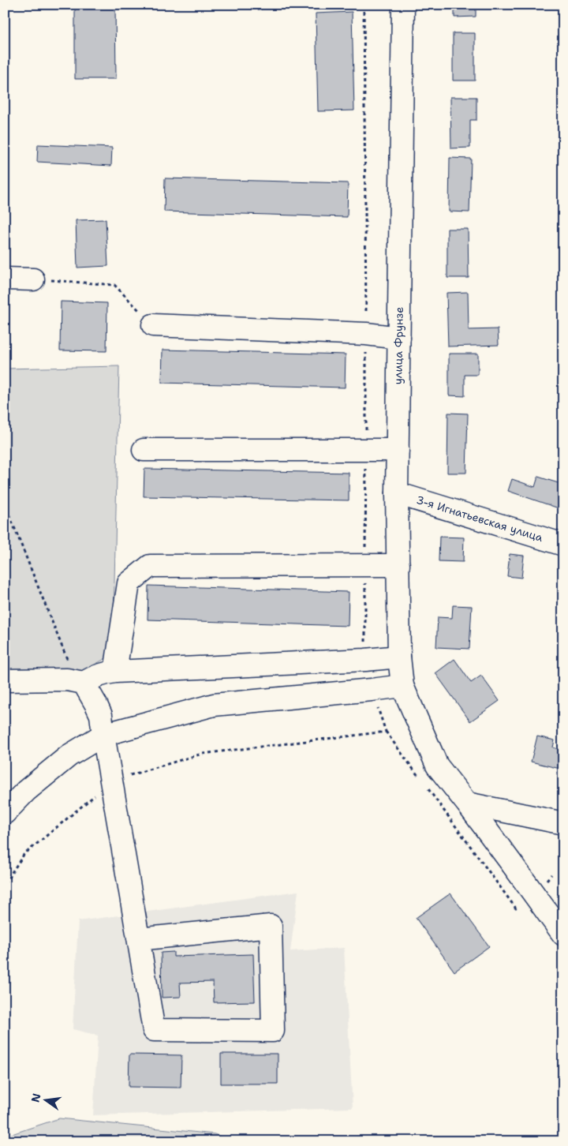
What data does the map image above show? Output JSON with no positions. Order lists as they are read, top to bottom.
{
  "streets": {
    "main road": ["улица Фрунзе", "3-я Игнатьевская улица"]
  },
  "crossings": [
    ["улица Фрунзе", "3-я Игнатьевская улица"]
  ],
  "north": "left"
}
